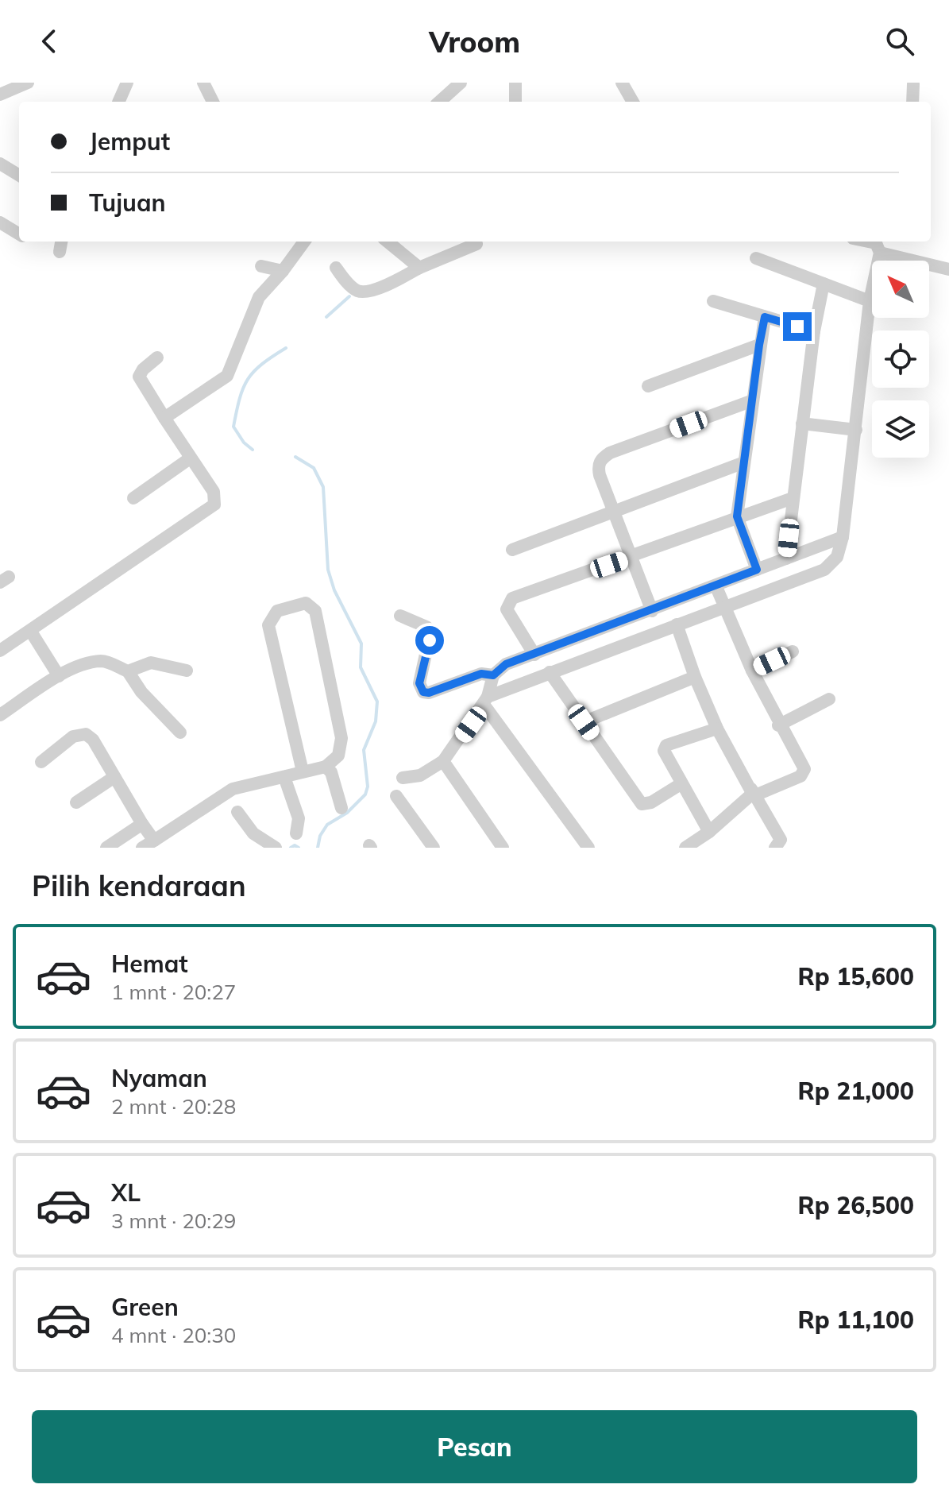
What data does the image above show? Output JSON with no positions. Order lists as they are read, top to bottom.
{
  "north": "top left",
  "page": {
    "header": "Vroom",
    "banner": ["Jemput", "Tujuan"],
    "heading": "Pilih kendaraan",
    "list": [
      {
        "name": "Hemat",
        "note": "1 mnt · 20:27",
        "value": "Rp 15,600"
      },
      {
        "name": "Nyaman",
        "note": "2 mnt · 20:28",
        "value": "Rp 21,000"
      },
      {
        "name": "XL",
        "note": "3 mnt · 20:29",
        "value": "Rp 26,500"
      },
      {
        "name": "Green",
        "note": "4 mnt · 20:30",
        "value": "Rp 11,100"
      }
    ],
    "buttons": "Pesan"
  }
}
